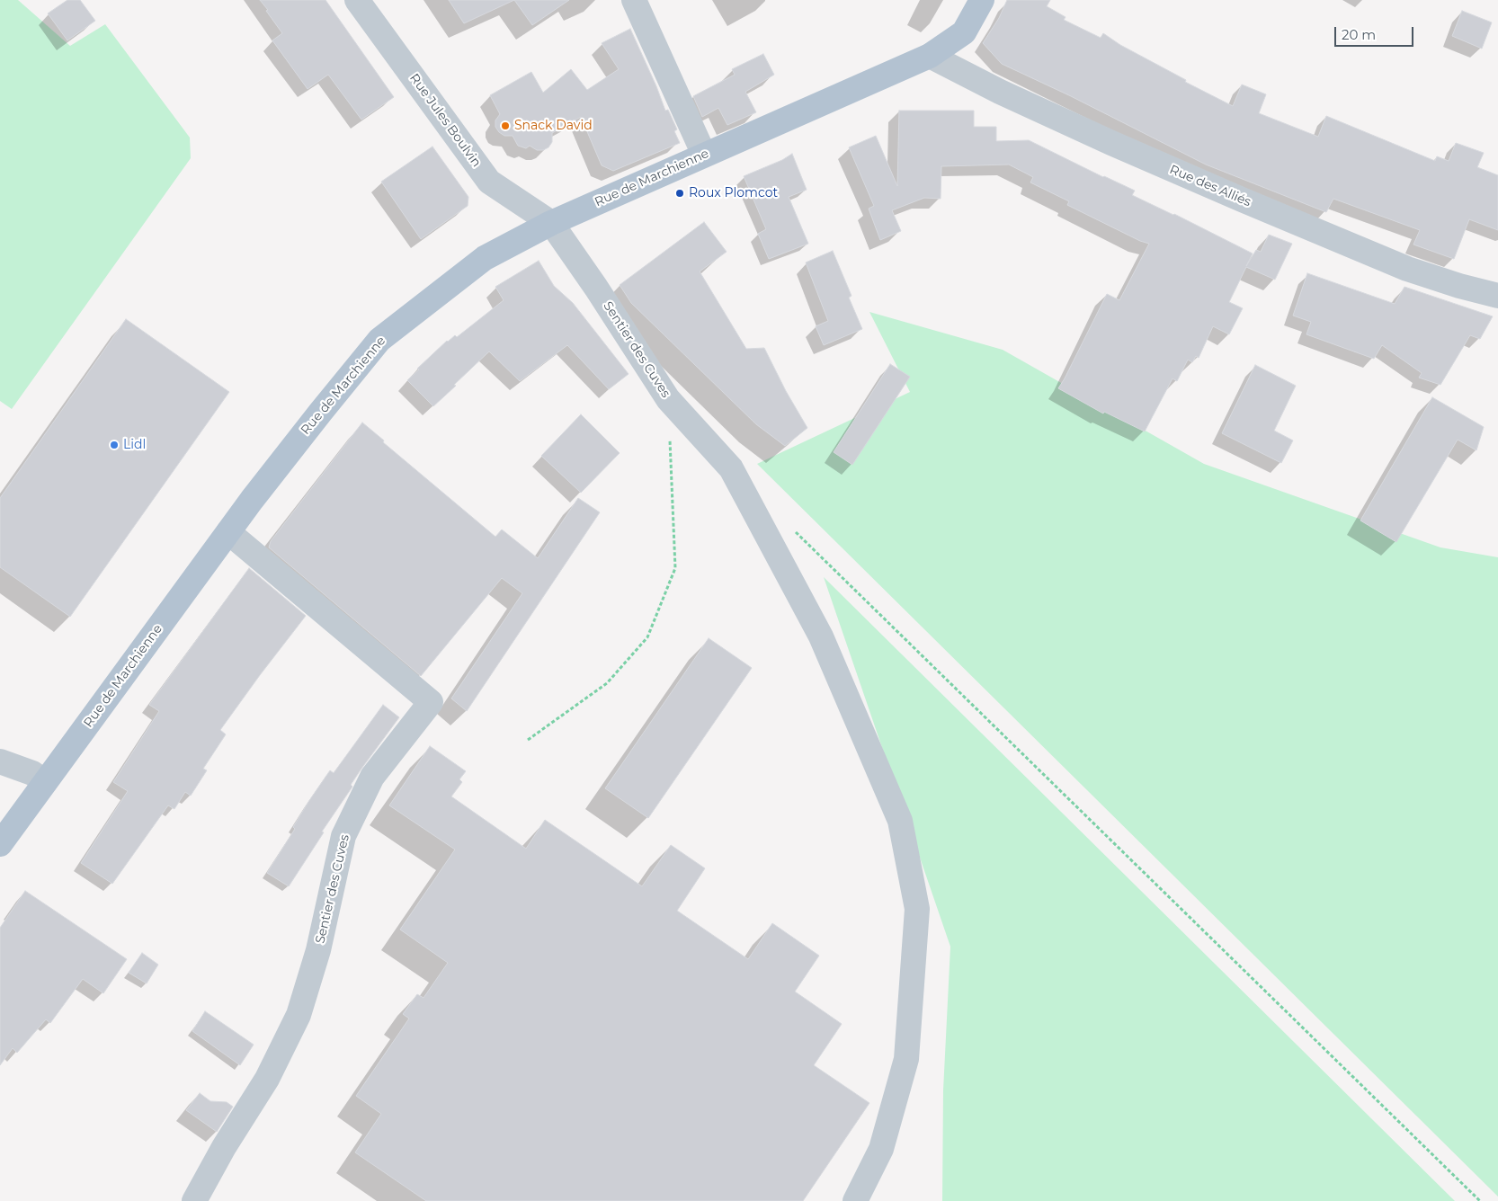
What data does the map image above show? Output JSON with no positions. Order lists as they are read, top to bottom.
{
  "streets": {
    "main road": ["Rue de Marchienne"],
    "street": ["Rue Jules Boulvin", "Rue des Alliés", "Sentier des Cuves"]
  },
  "crossings": [
    ["Rue Jules Boulvin", "Rue de Marchienne"],
    ["Rue Jules Boulvin", "Sentier des Cuves"],
    ["Rue de Marchienne", "Rue des Alliés"],
    ["Rue de Marchienne", "Sentier des Cuves"]
  ],
  "places": ["Snack David", "Roux Plomcot", "Lidl"],
  "scale_bar": "20 m"
}
